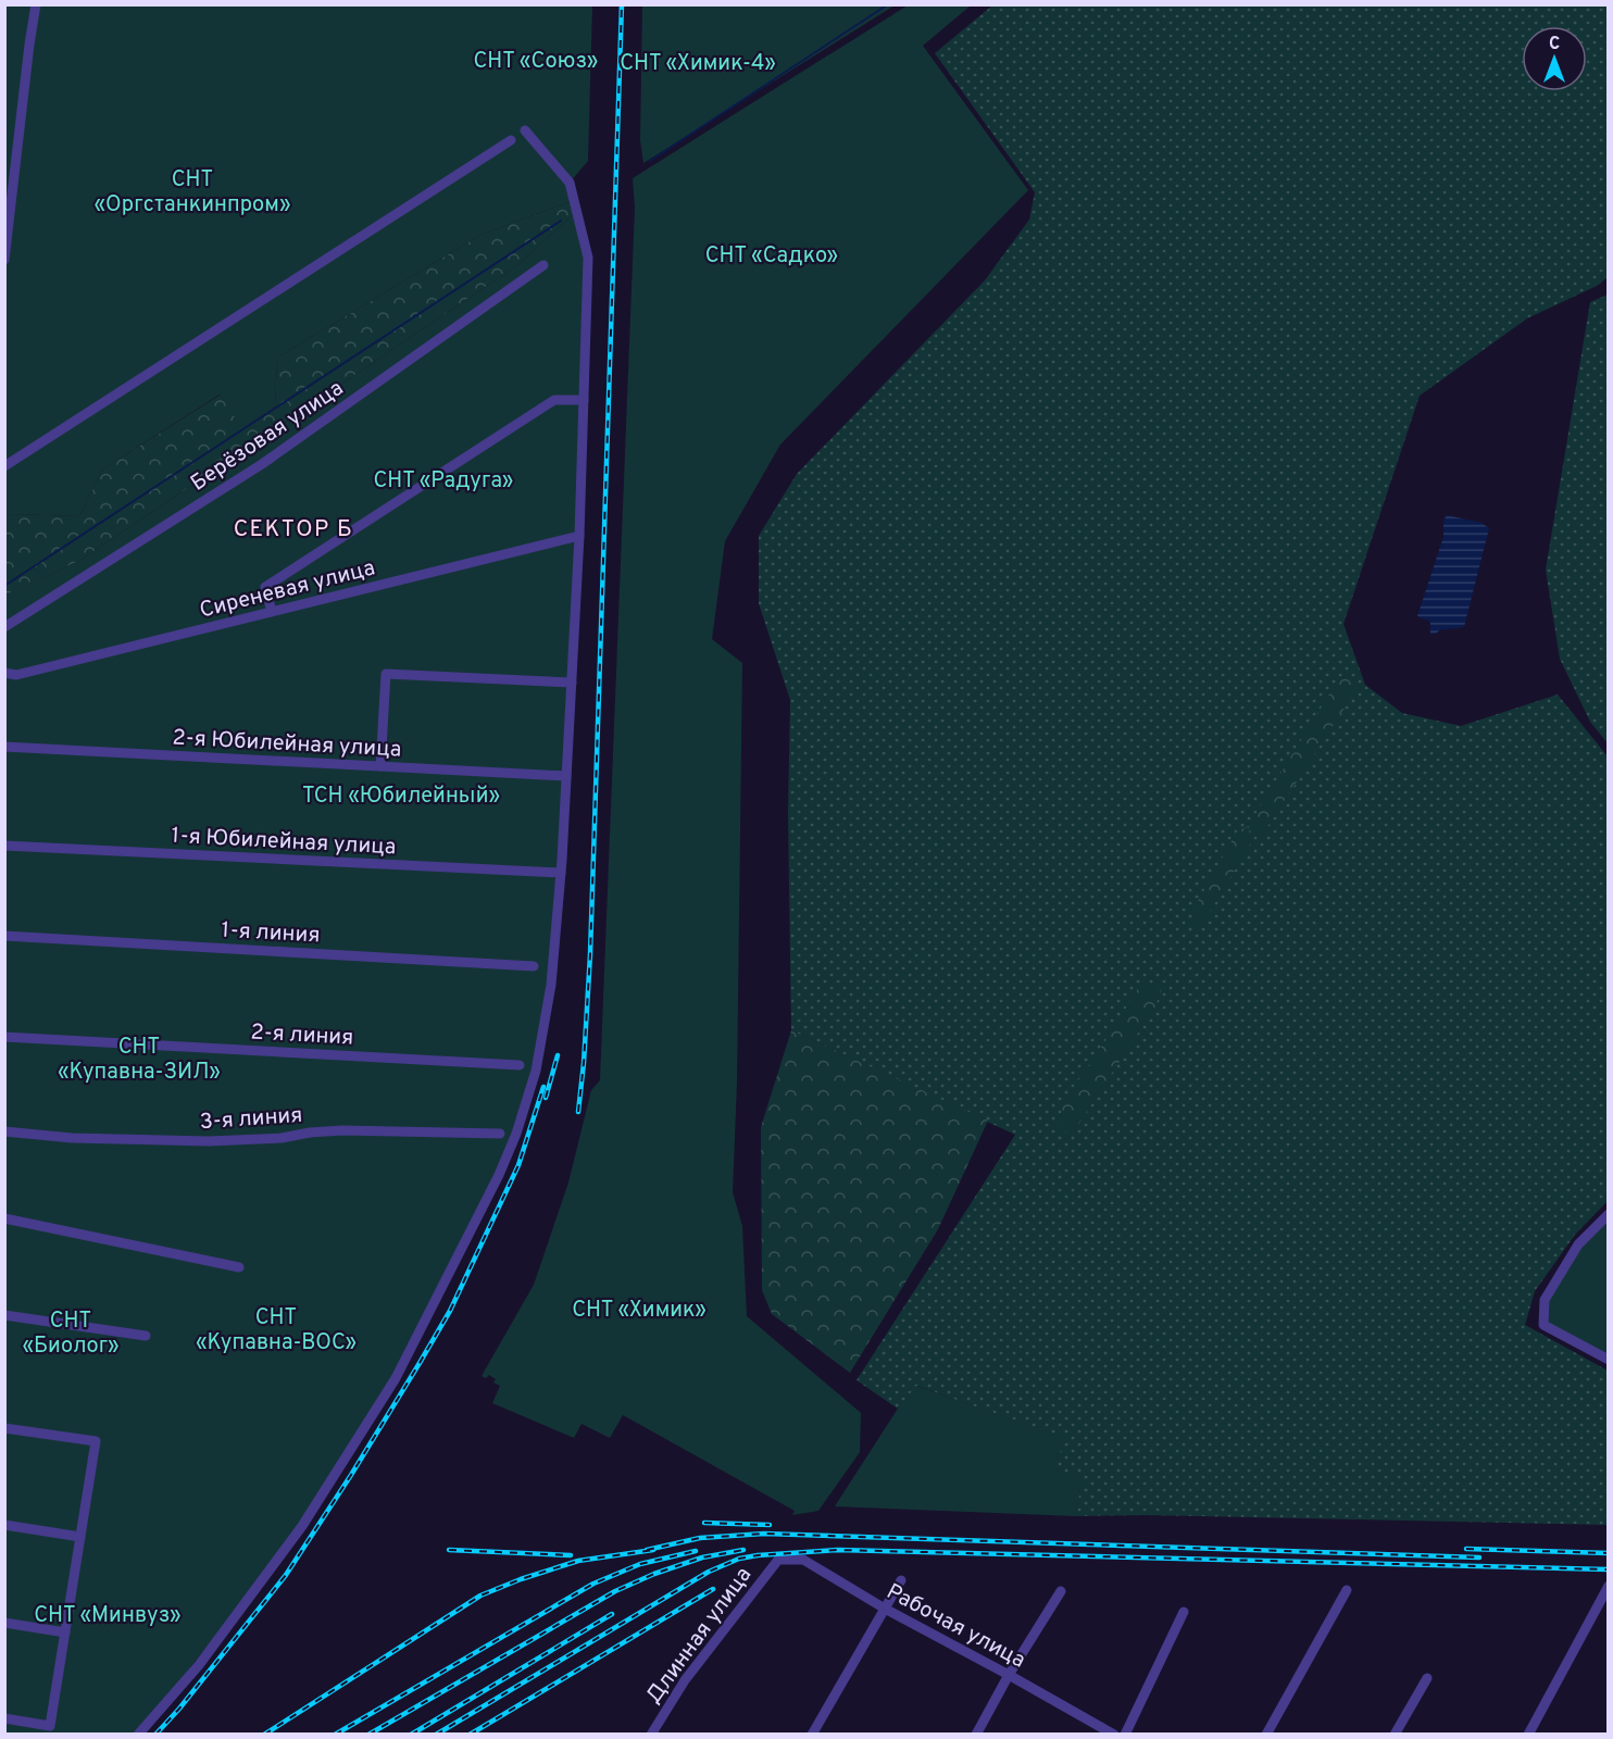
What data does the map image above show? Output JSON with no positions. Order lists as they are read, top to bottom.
{
  "streets": {
    "street": [
      "Берёзовая улица",
      "Сиреневая улица",
      "2-я Юбилейная улица",
      "1-я Юбилейная улица",
      "1-я линия",
      "2-я линия",
      "3-я линия",
      "Рабочая улица",
      "Длинная улица"
    ]
  },
  "crossings": [
    ["Рабочая улица", "Длинная улица"]
  ],
  "districts": ["СЕКТОР Б"],
  "parks": [
    "СНТ «Союз»",
    "СНТ «Химик-4»",
    "СНТ «Оргстанкинпром»",
    "СНТ «Садко»",
    "СНТ «Радуга»",
    "ТСН «Юбилейный»",
    "СНТ «Купавна-ЗИЛ»",
    "СНТ «Химик»",
    "СНТ «Купавна-ВОС»",
    "СНТ «Биолог»",
    "СНТ «Минвуз»"
  ],
  "north": "top"
}
